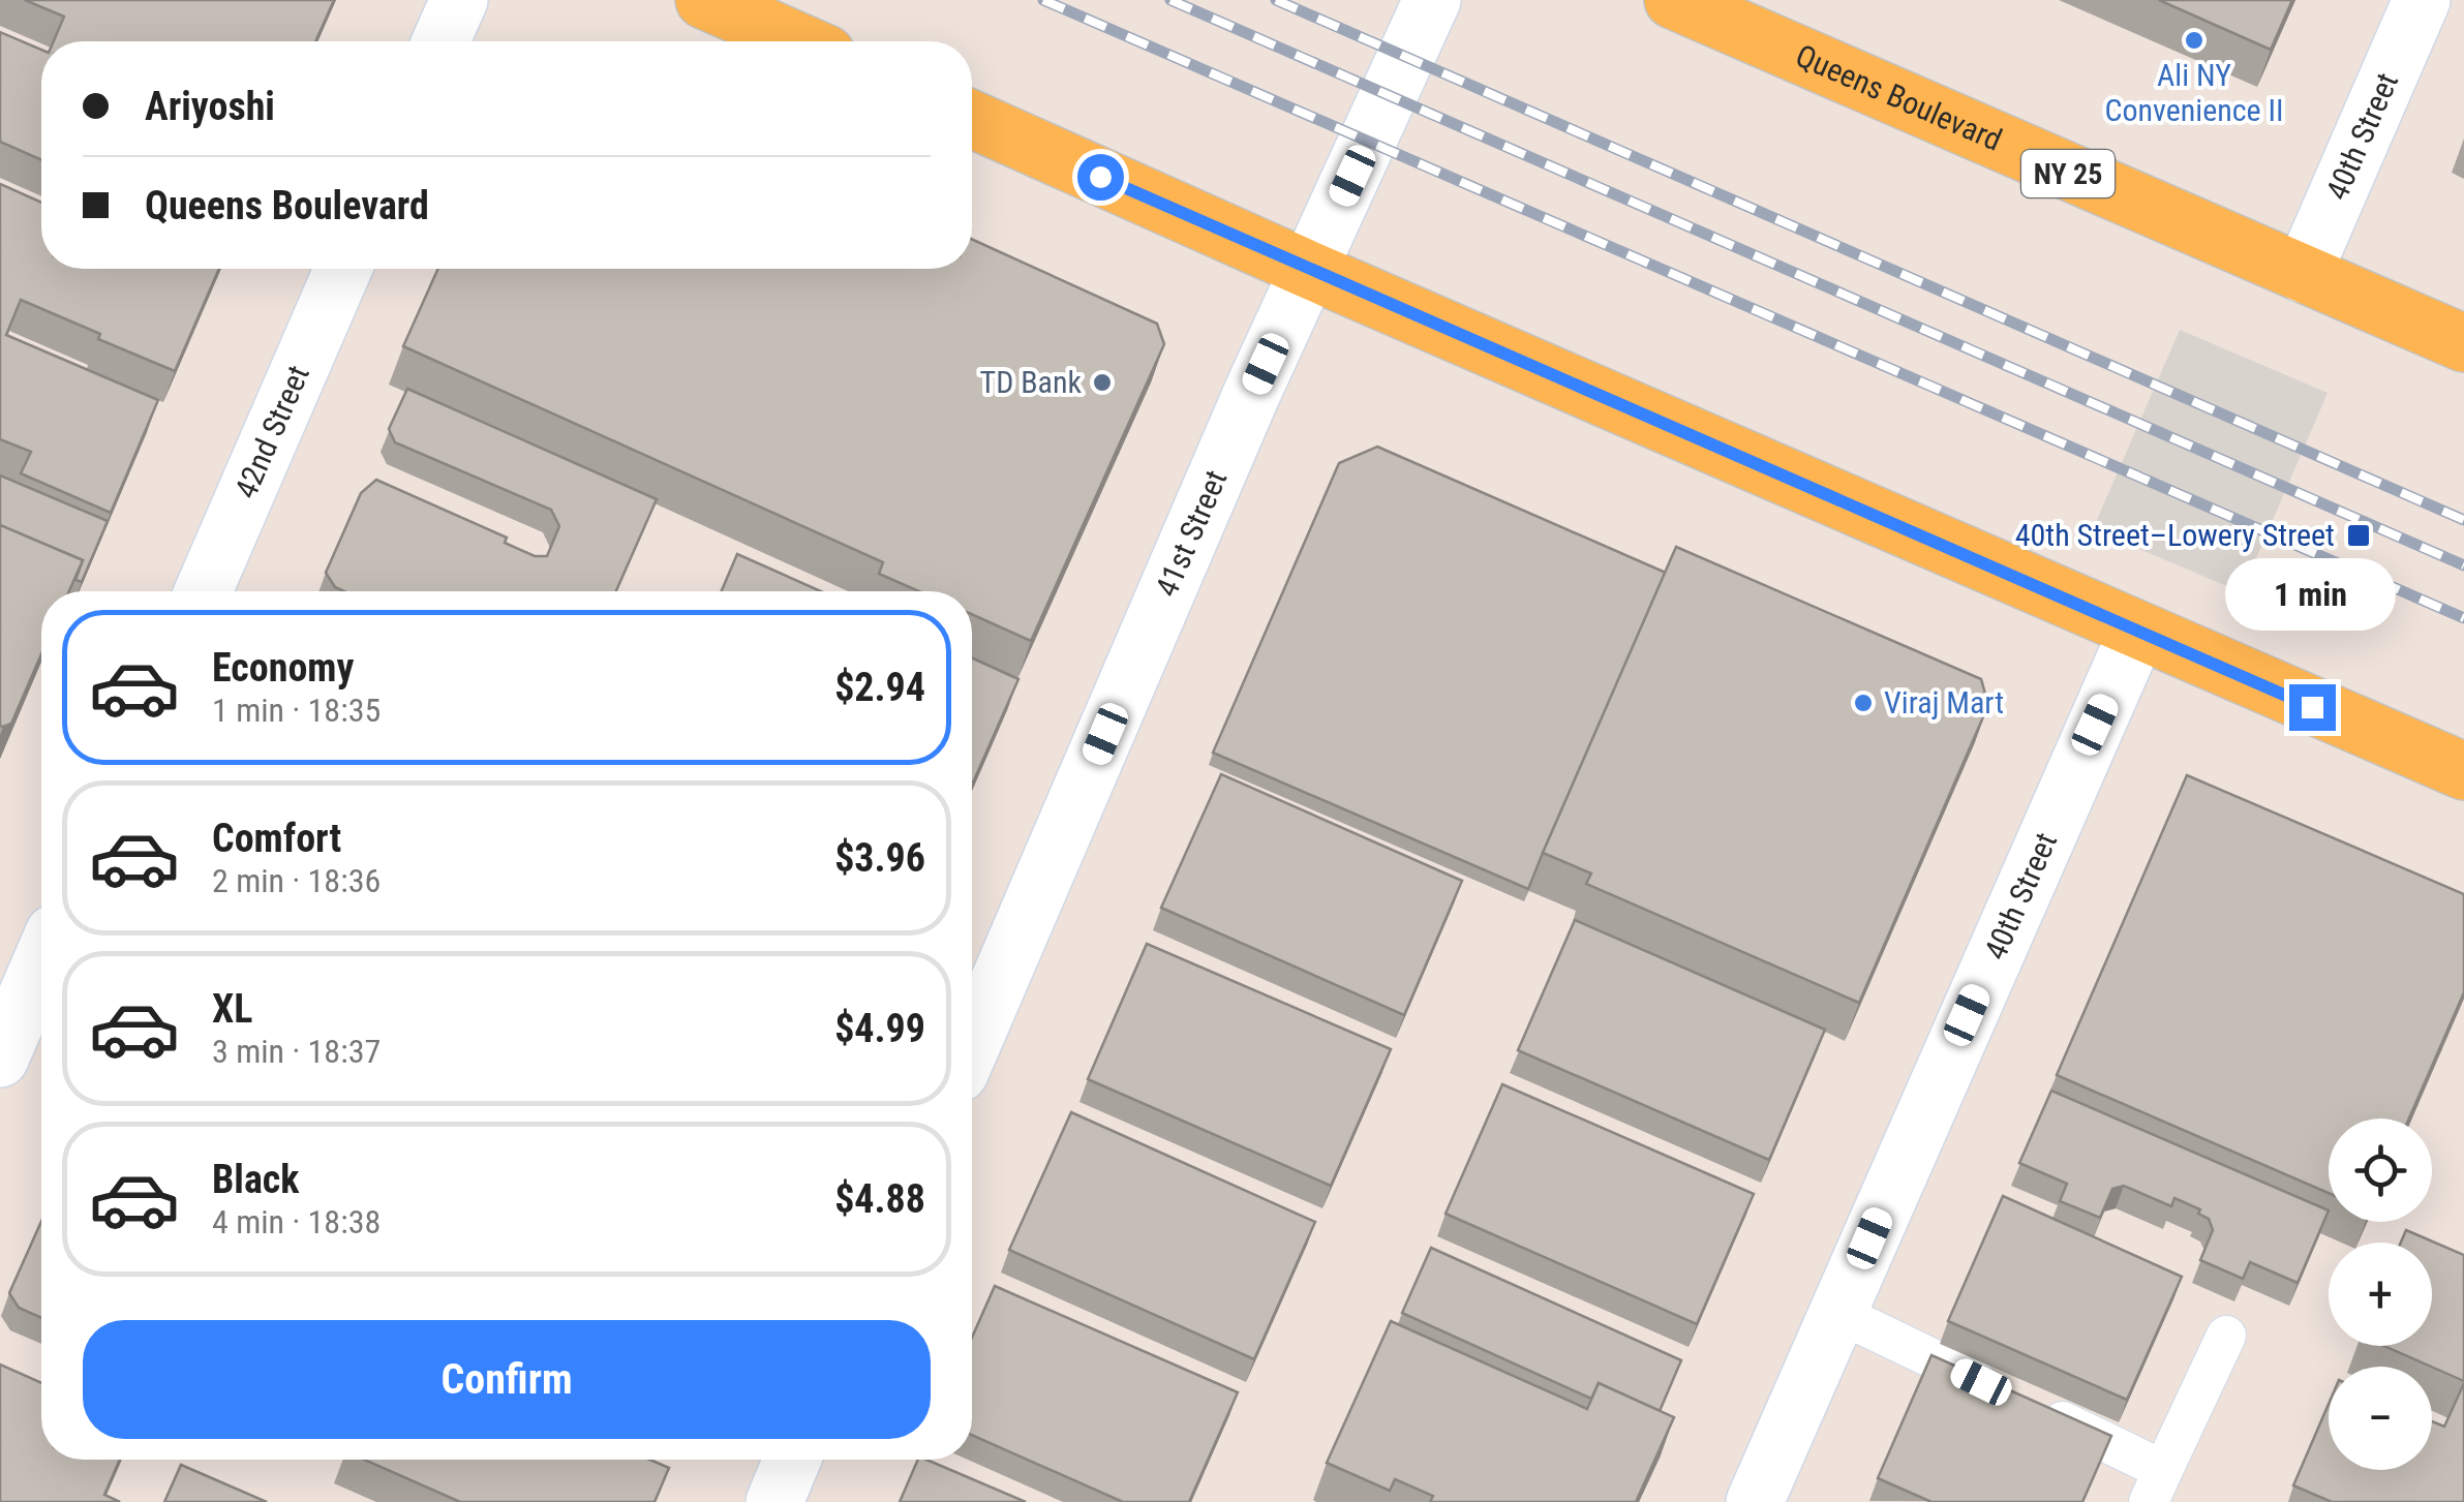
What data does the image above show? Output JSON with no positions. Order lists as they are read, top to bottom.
{
  "streets": {
    "main road": ["Queens Boulevard", "NY 25"],
    "street": ["40th Street", "42nd Street", "41st Street"]
  },
  "crossings": [
    ["Queens Boulevard", "40th Street"]
  ],
  "places": {
    "other": ["Ali NY Convenience II", "TD Bank", "Viraj Mart"],
    "transit": ["40th Street–Lowery Street"]
  },
  "page": {
    "banner": ["Ariyoshi", "Queens Boulevard"],
    "bubble": "1 min",
    "list": [
      {
        "name": "Economy",
        "note": "1 min · 18:35",
        "value": "$2.94"
      },
      {
        "name": "Comfort",
        "note": "2 min · 18:36",
        "value": "$3.96"
      },
      {
        "name": "XL",
        "note": "3 min · 18:37",
        "value": "$4.99"
      },
      {
        "name": "Black",
        "note": "4 min · 18:38",
        "value": "$4.88"
      }
    ],
    "map_buttons": ["+", "−"],
    "buttons": "Confirm"
  }
}
